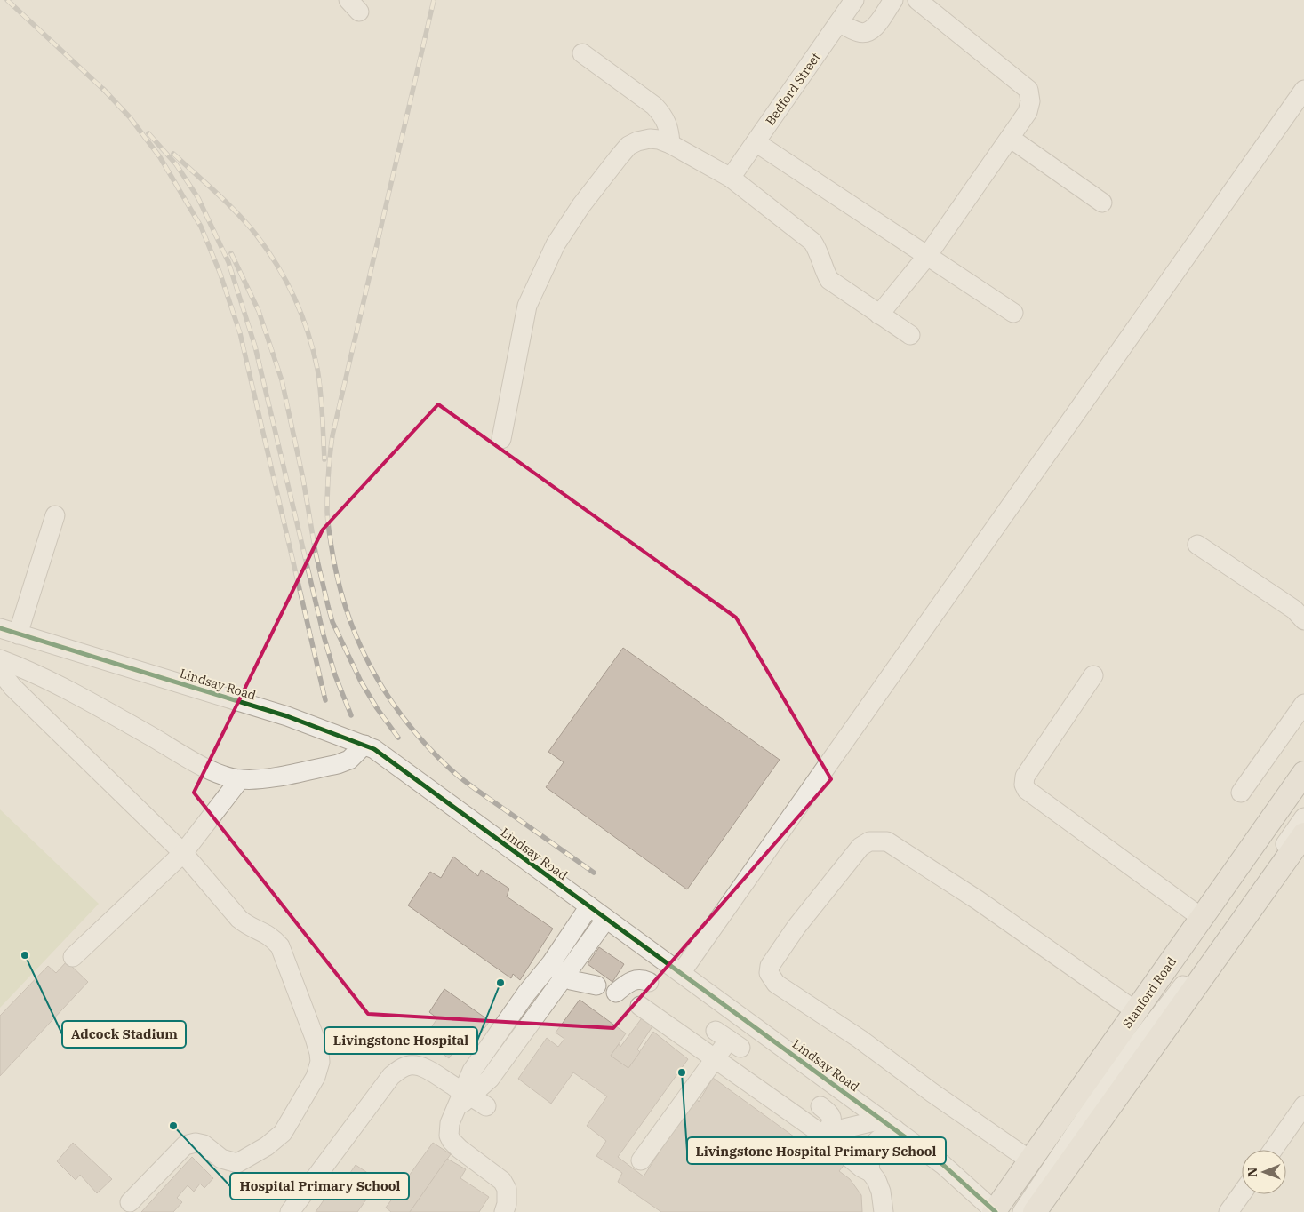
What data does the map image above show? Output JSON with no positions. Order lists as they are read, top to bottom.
{
  "streets": {
    "main road": ["Stanford Road"],
    "street": ["Bedford Street", "Lindsay Road"]
  },
  "crossings": [
    ["Lindsay Road", "Stanford Road"]
  ],
  "places": [
    "Adcock Stadium",
    "Livingstone Hospital",
    "Livingstone Hospital Primary School",
    "Hospital Primary School"
  ],
  "north": "left"
}
